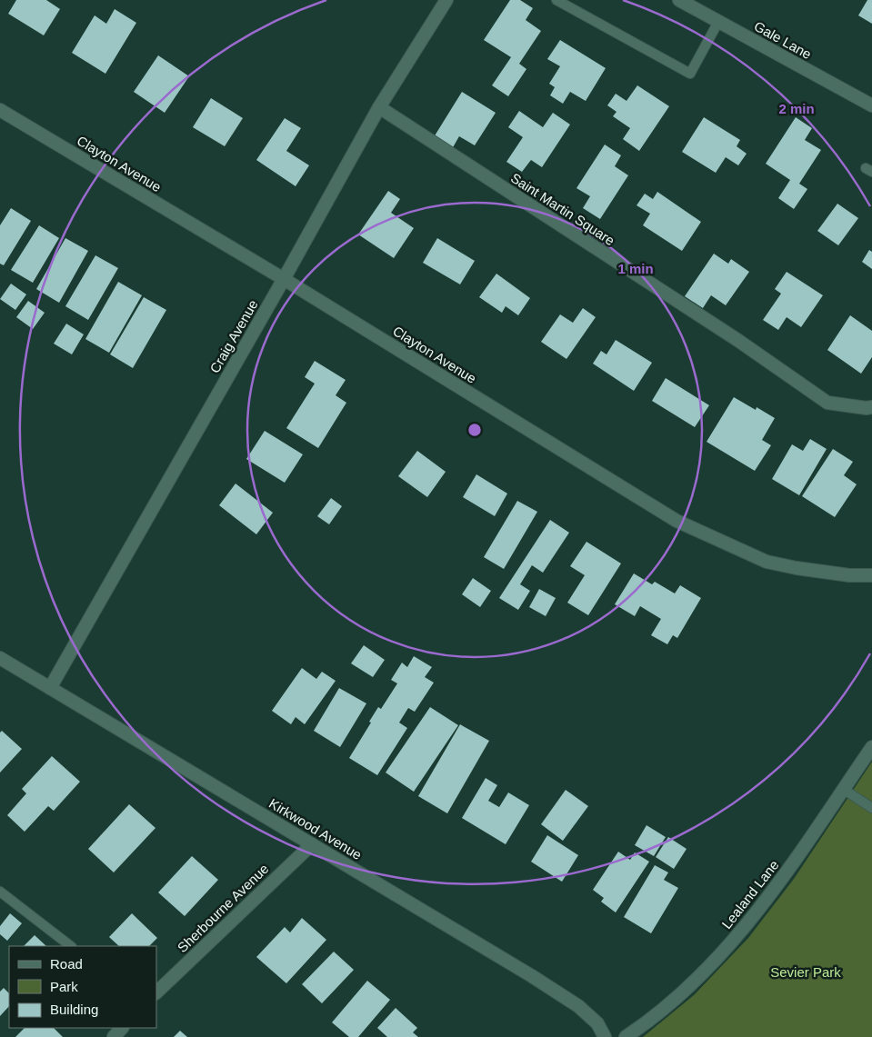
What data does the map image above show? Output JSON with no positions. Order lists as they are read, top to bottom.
{
  "streets": {
    "street": [
      "Gale Lane",
      "Clayton Avenue",
      "Saint Martin Square",
      "Craig Avenue",
      "Kirkwood Avenue",
      "Lealand Lane",
      "Sherbourne Avenue"
    ]
  },
  "crossings": [
    ["Clayton Avenue", "Craig Avenue"],
    ["Saint Martin Square", "Craig Avenue"],
    ["Craig Avenue", "Kirkwood Avenue"],
    ["Kirkwood Avenue", "Sherbourne Avenue"]
  ],
  "parks": ["Sevier Park"],
  "legend": ["Road", "Park", "Building"],
  "rings": ["2 min", "1 min"]
}
